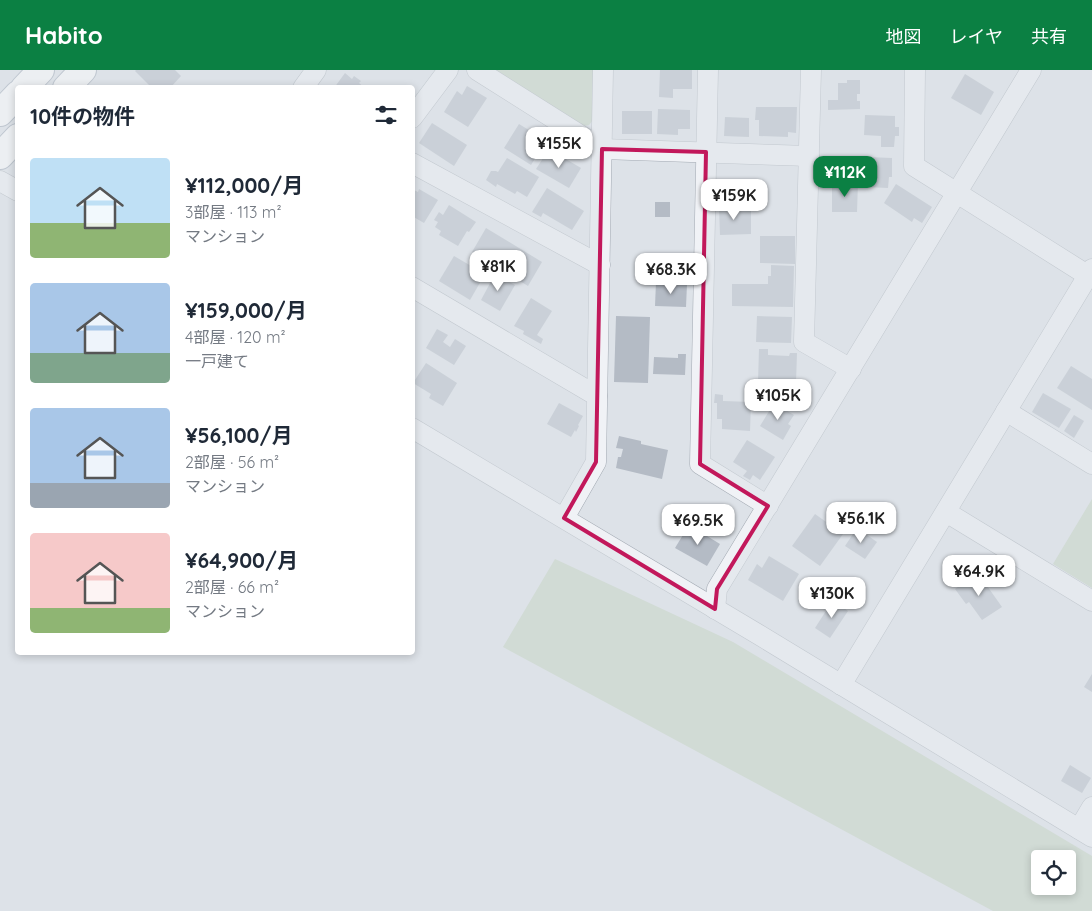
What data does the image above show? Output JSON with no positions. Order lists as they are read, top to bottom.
{
  "page": {
    "header": "Habito",
    "nav": ["地図", "レイヤ", "共有"],
    "heading": "10件の物件",
    "price": [
      "¥155K",
      "¥112K",
      "¥159K",
      "¥81K",
      "¥68.3K",
      "¥105K",
      "¥56.1K",
      "¥69.5K",
      "¥64.9K",
      "¥130K"
    ],
    "list": [
      {
        "name": "¥112,000/月",
        "note": "3部屋 · 113 m² · マンション"
      },
      {
        "name": "¥159,000/月",
        "note": "4部屋 · 120 m² · 一戸建て"
      },
      {
        "name": "¥56,100/月",
        "note": "2部屋 · 56 m² · マンション"
      },
      {
        "name": "¥64,900/月",
        "note": "2部屋 · 66 m² · マンション"
      }
    ]
  }
}
